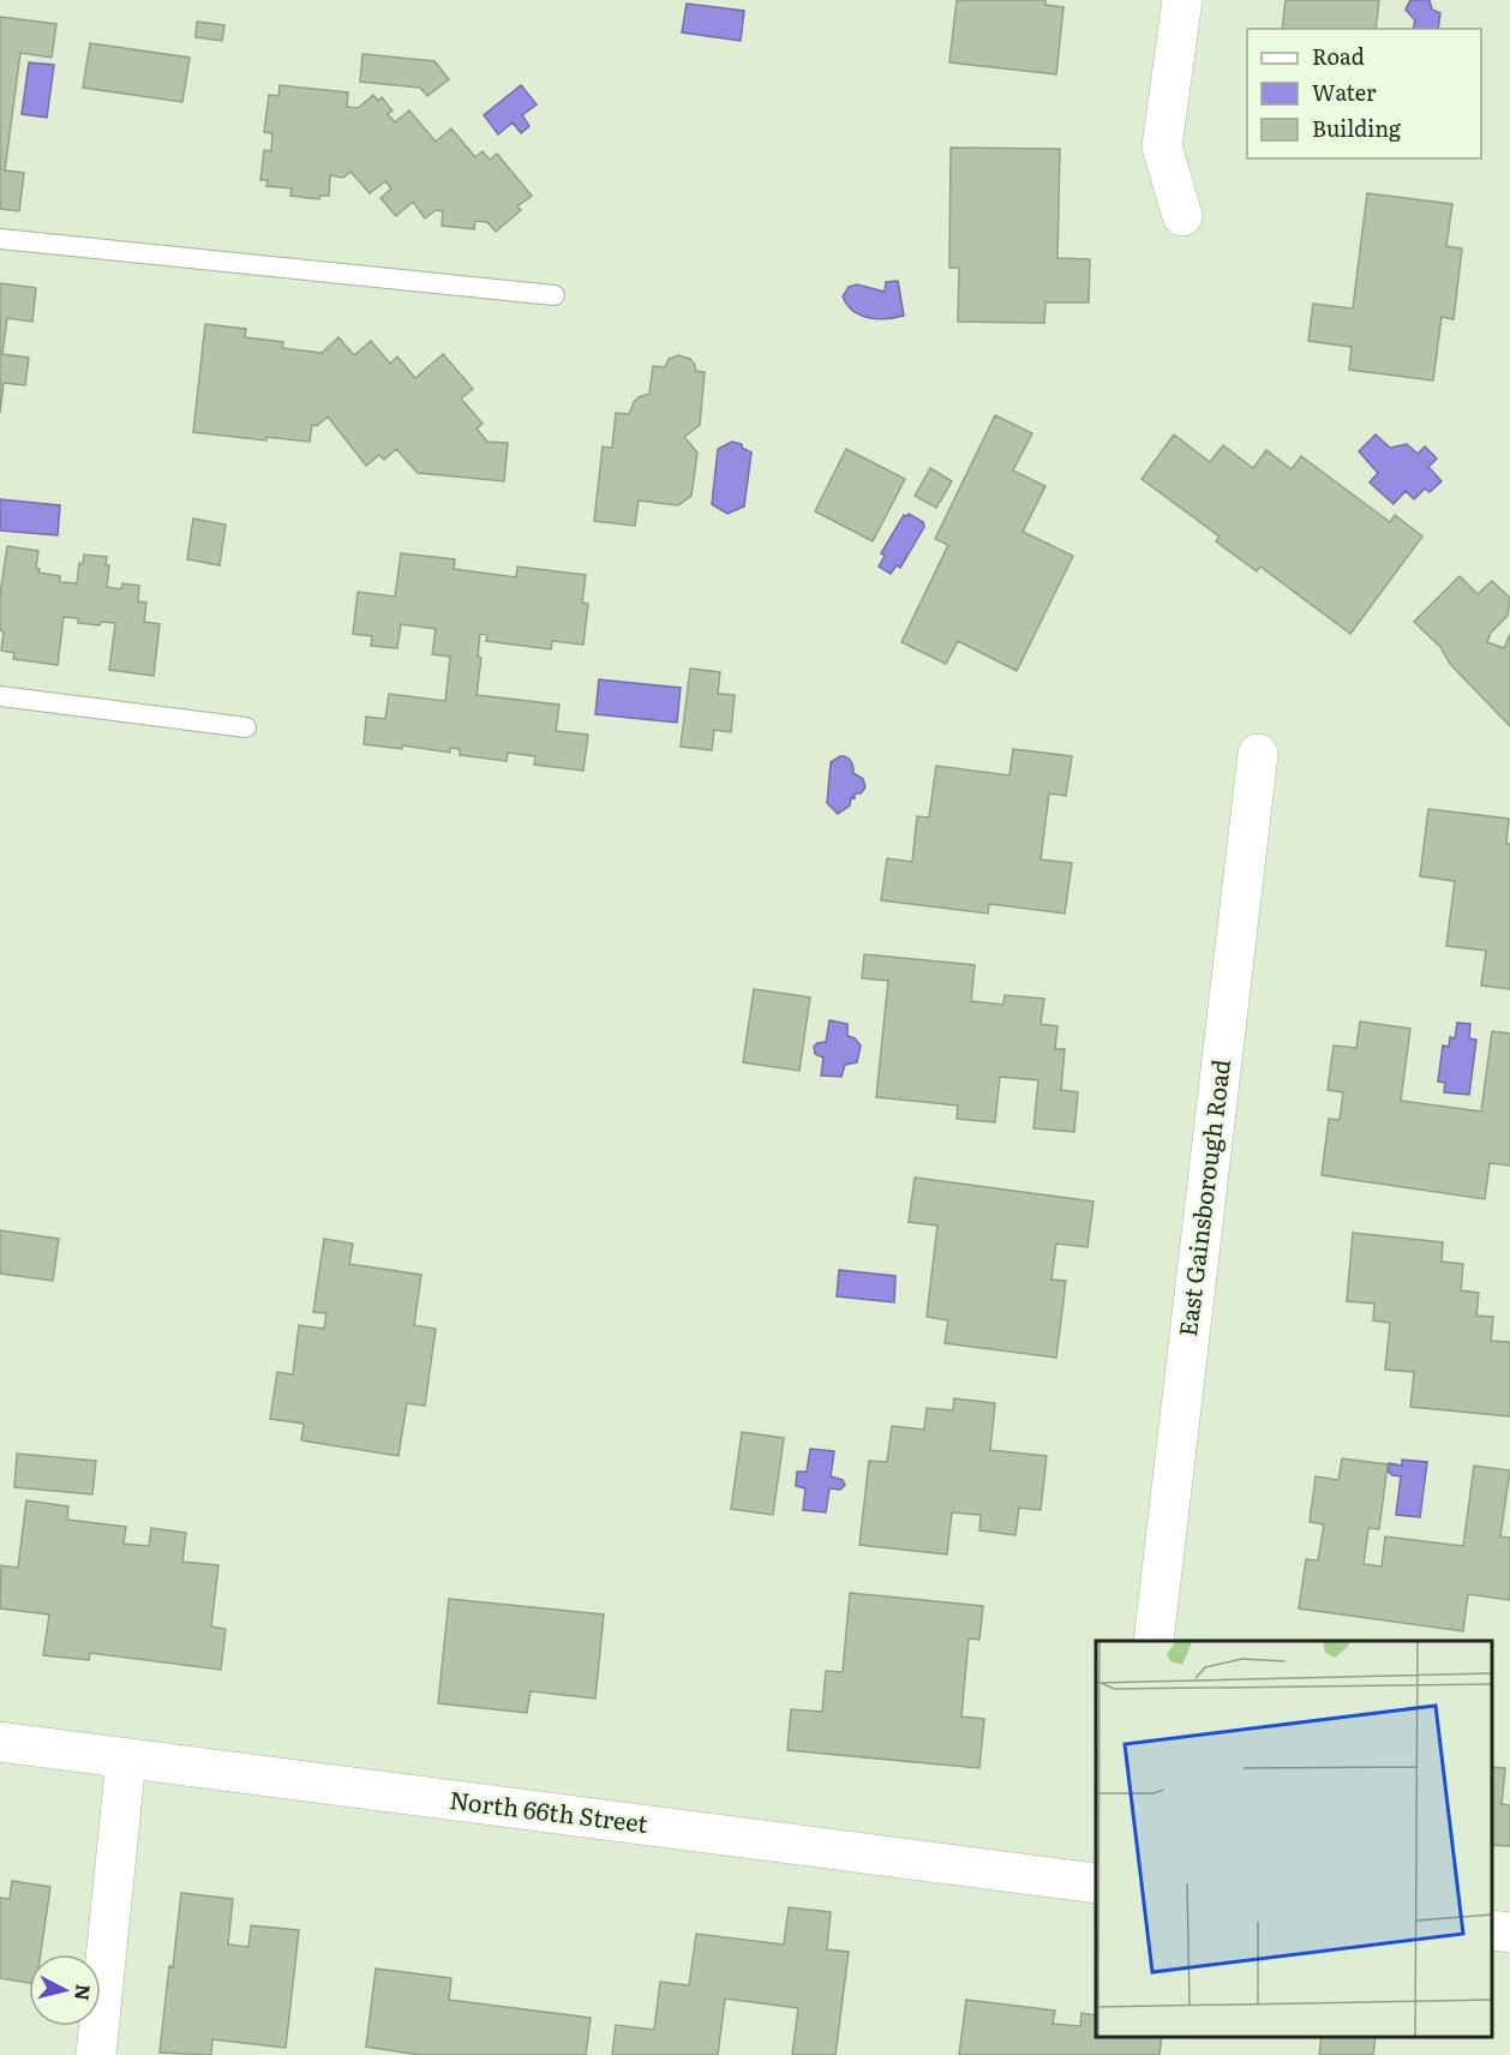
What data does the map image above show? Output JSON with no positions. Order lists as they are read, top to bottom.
{
  "streets": {
    "street": ["East Gainsborough Road", "North 66th Street"]
  },
  "legend": ["Road", "Water", "Building"],
  "north": "right"
}
